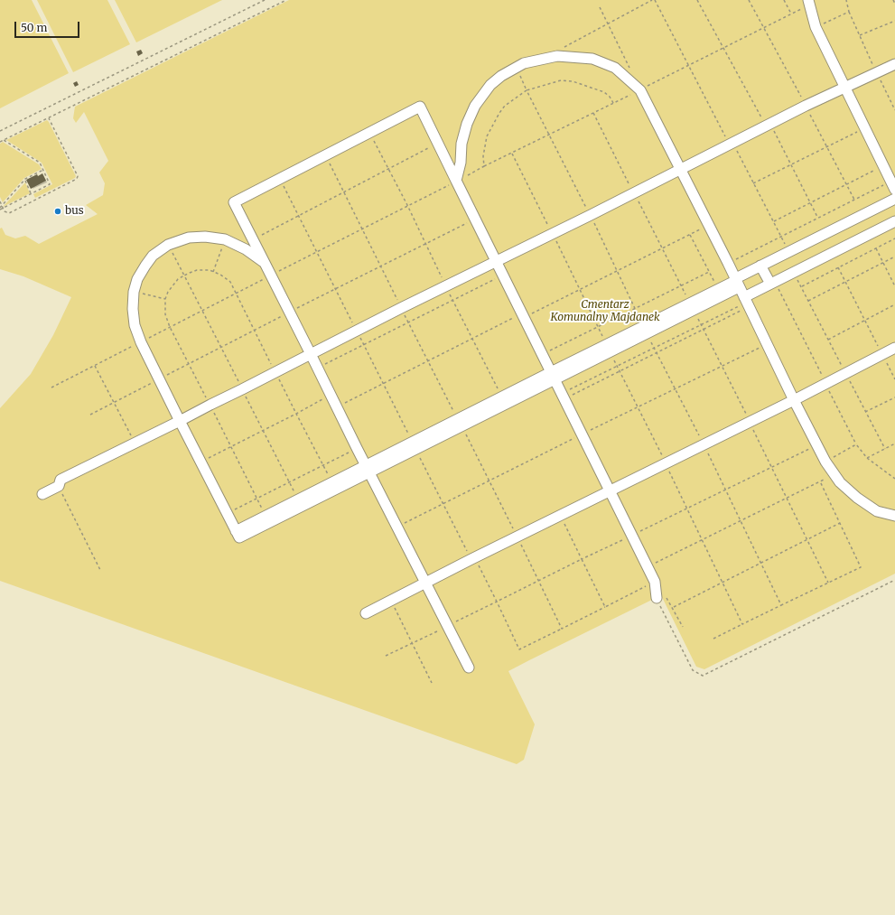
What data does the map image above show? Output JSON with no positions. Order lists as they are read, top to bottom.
{
  "parks": ["Cmentarz Komunalny Majdanek"],
  "places": ["bus"],
  "scale_bar": "50 m"
}
